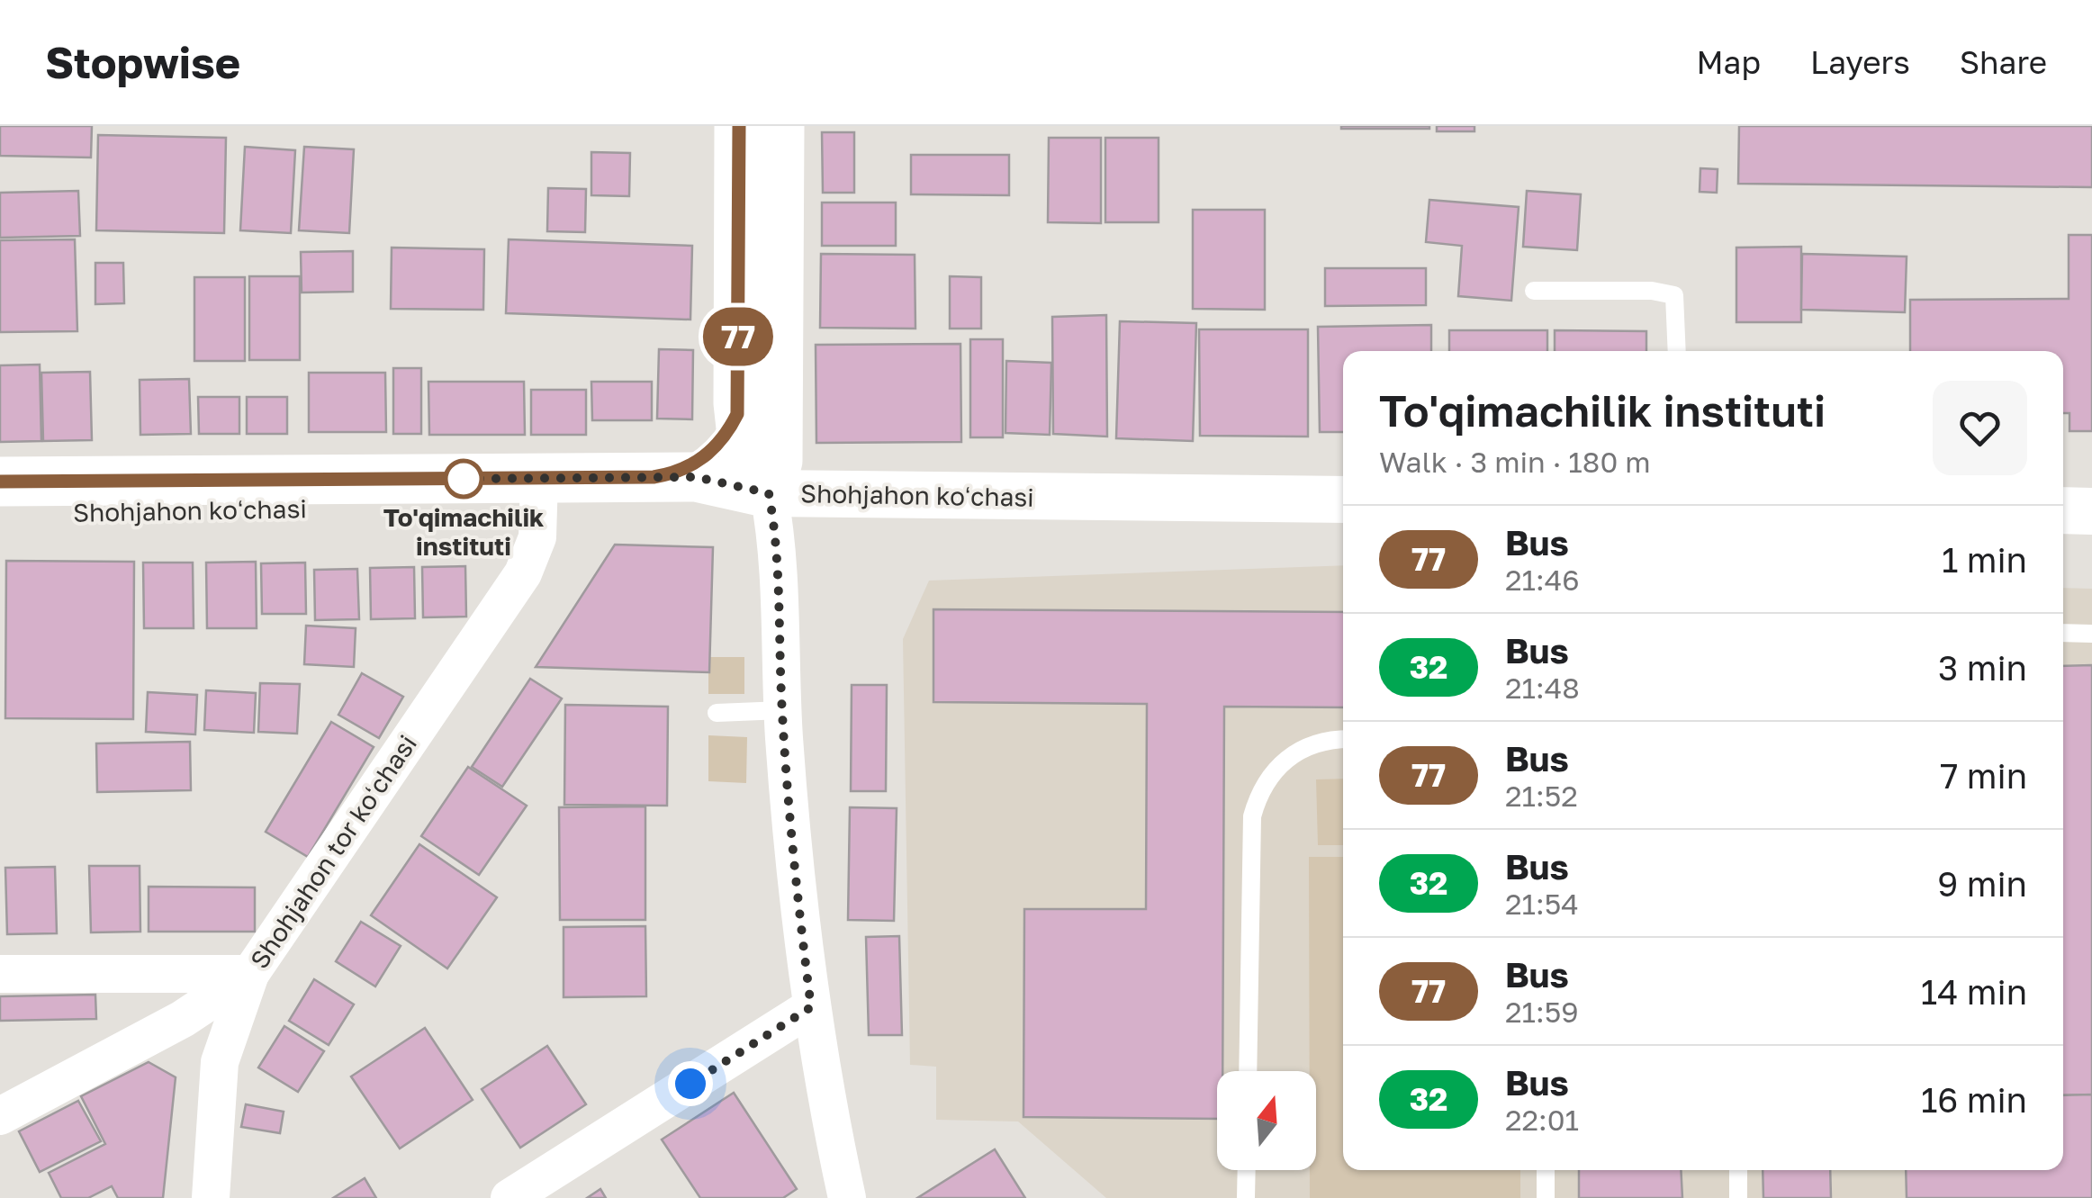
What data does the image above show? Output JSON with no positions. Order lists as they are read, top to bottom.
{
  "streets": {
    "main road": ["Shohjahon koʻchasi"],
    "street": ["Shohjahon tor koʻchasi"]
  },
  "crossings": [
    ["Shohjahon koʻchasi", "Shohjahon tor koʻchasi"]
  ],
  "places": ["To'qimachilik instituti"],
  "lines": ["bus line 77"],
  "north": "top",
  "page": {
    "header": "Stopwise",
    "nav": ["Map", "Layers", "Share"],
    "on_map": "77",
    "heading": ["To'qimachilik instituti", "Walk · 3 min · 180 m"],
    "list": [
      {
        "mark": "77",
        "name": "Bus",
        "note": "21:46",
        "value": "1 min"
      },
      {
        "mark": "32",
        "name": "Bus",
        "note": "21:48",
        "value": "3 min"
      },
      {
        "mark": "77",
        "name": "Bus",
        "note": "21:52",
        "value": "7 min"
      },
      {
        "mark": "32",
        "name": "Bus",
        "note": "21:54",
        "value": "9 min"
      },
      {
        "mark": "77",
        "name": "Bus",
        "note": "21:59",
        "value": "14 min"
      },
      {
        "mark": "32",
        "name": "Bus",
        "note": "22:01",
        "value": "16 min"
      }
    ]
  }
}
